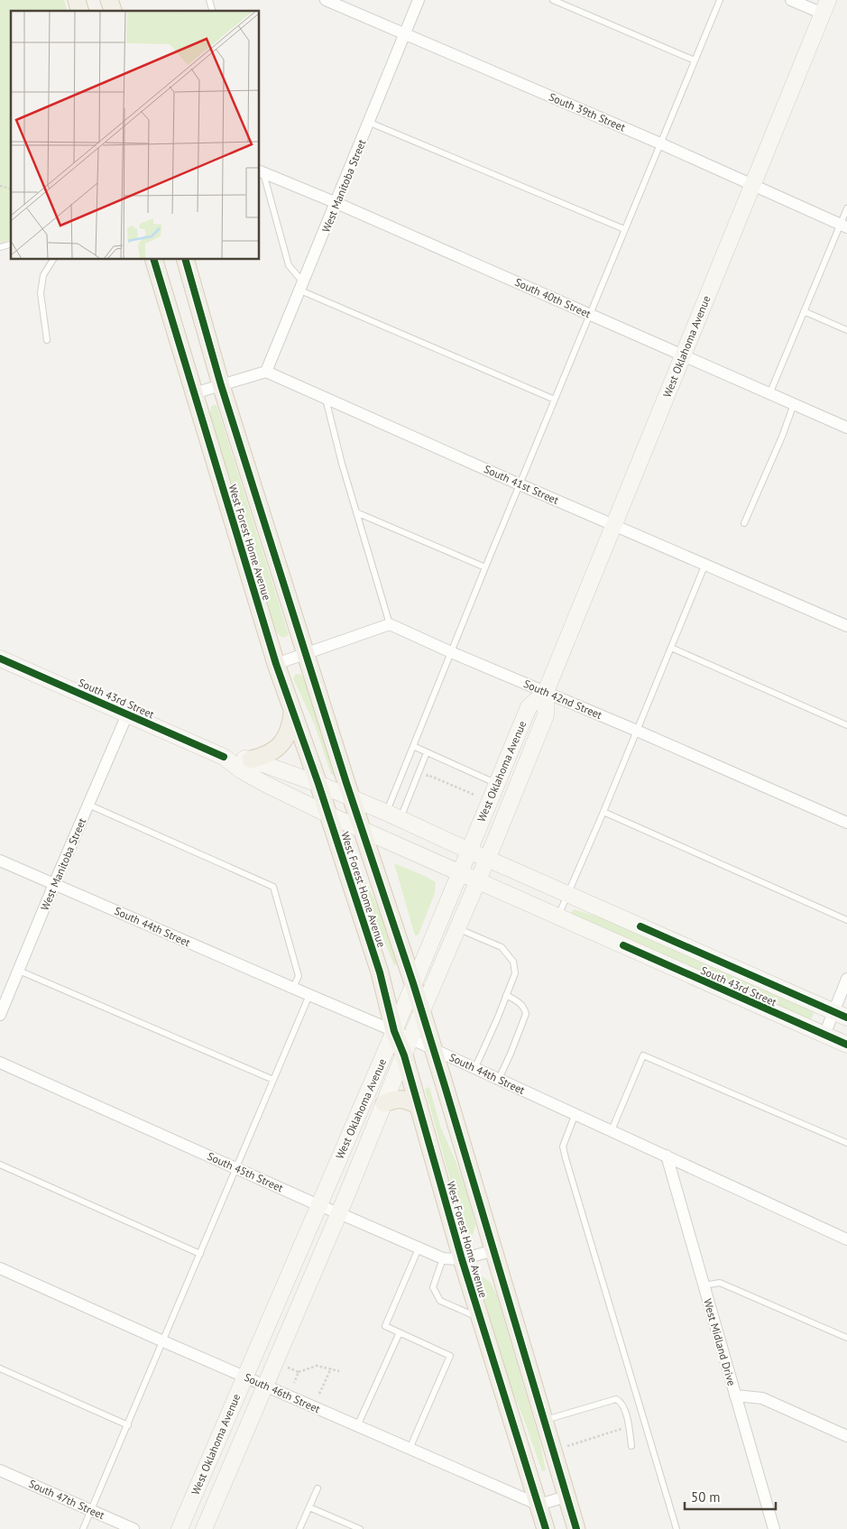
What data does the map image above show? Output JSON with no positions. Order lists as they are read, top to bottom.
{
  "streets": {
    "main road": ["West Oklahoma Avenue", "West Forest Home Avenue", "South 43rd Street"],
    "street": [
      "South 39th Street",
      "West Manitoba Street",
      "South 40th Street",
      "South 41st Street",
      "South 42nd Street",
      "South 44th Street",
      "South 45th Street",
      "West Midland Drive",
      "South 46th Street",
      "South 47th Street"
    ]
  },
  "crossings": [
    ["South 39th Street", "West Manitoba Street"],
    ["South 39th Street", "West Oklahoma Avenue"],
    ["West Manitoba Street", "South 40th Street"],
    ["West Manitoba Street", "South 41st Street"],
    ["West Manitoba Street", "South 43rd Street"],
    ["West Manitoba Street", "South 44th Street"],
    ["South 40th Street", "West Oklahoma Avenue"],
    ["West Oklahoma Avenue", "South 41st Street"],
    ["West Oklahoma Avenue", "West Forest Home Avenue"],
    ["West Oklahoma Avenue", "South 43rd Street"],
    ["West Oklahoma Avenue", "South 42nd Street"],
    ["West Oklahoma Avenue", "South 44th Street"],
    ["West Oklahoma Avenue", "South 45th Street"],
    ["West Oklahoma Avenue", "South 46th Street"],
    ["West Forest Home Avenue", "South 43rd Street"],
    ["West Forest Home Avenue", "South 44th Street"],
    ["West Forest Home Avenue", "South 45th Street"],
    ["West Forest Home Avenue", "South 46th Street"],
    ["South 44th Street", "West Midland Drive"]
  ],
  "scale_bar": "50 m"
}
